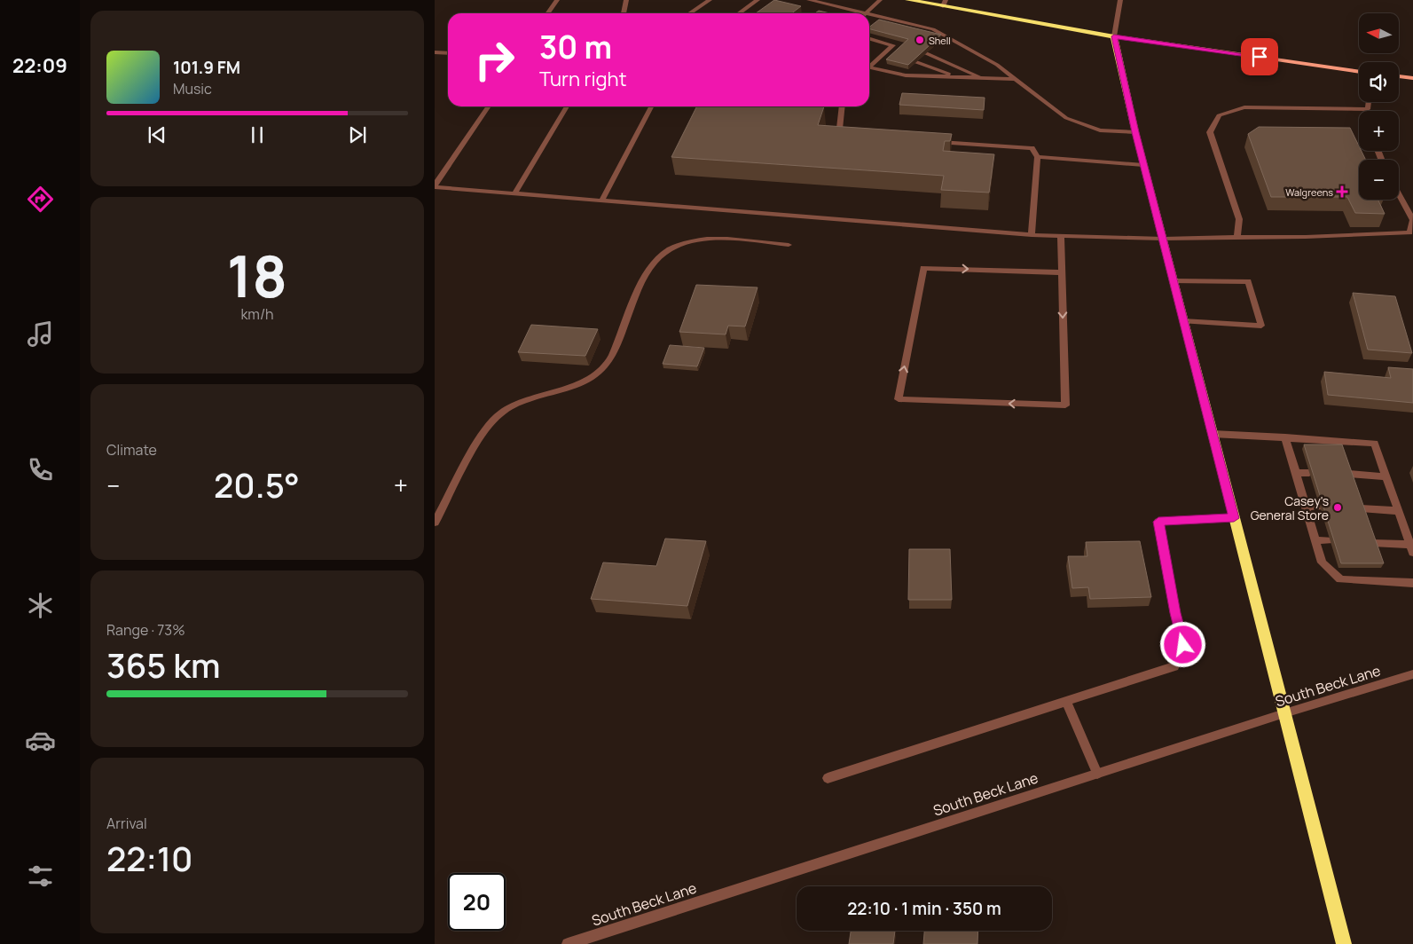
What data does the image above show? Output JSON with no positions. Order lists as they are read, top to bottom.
{
  "streets": {
    "street": ["South Beck Lane"]
  },
  "places": {
    "other": ["Shell", "Casey's General Store"],
    "health": ["Walgreens"]
  },
  "north": "left",
  "page": {
    "tabs": "22:09",
    "map_buttons": ["+", "−"],
    "turn": ["30 m", "Turn right"],
    "song": ["101.9 FM", "Music"],
    "tile": [
      ["18", "km/h"],
      "Climate",
      ["Range · 73%", "365 km"],
      ["Arrival", "22:10"]
    ],
    "heat": ["−", "20.5°", "+"],
    "limit": "20",
    "trip": "22:10 · 1 min · 350 m"
  }
}
